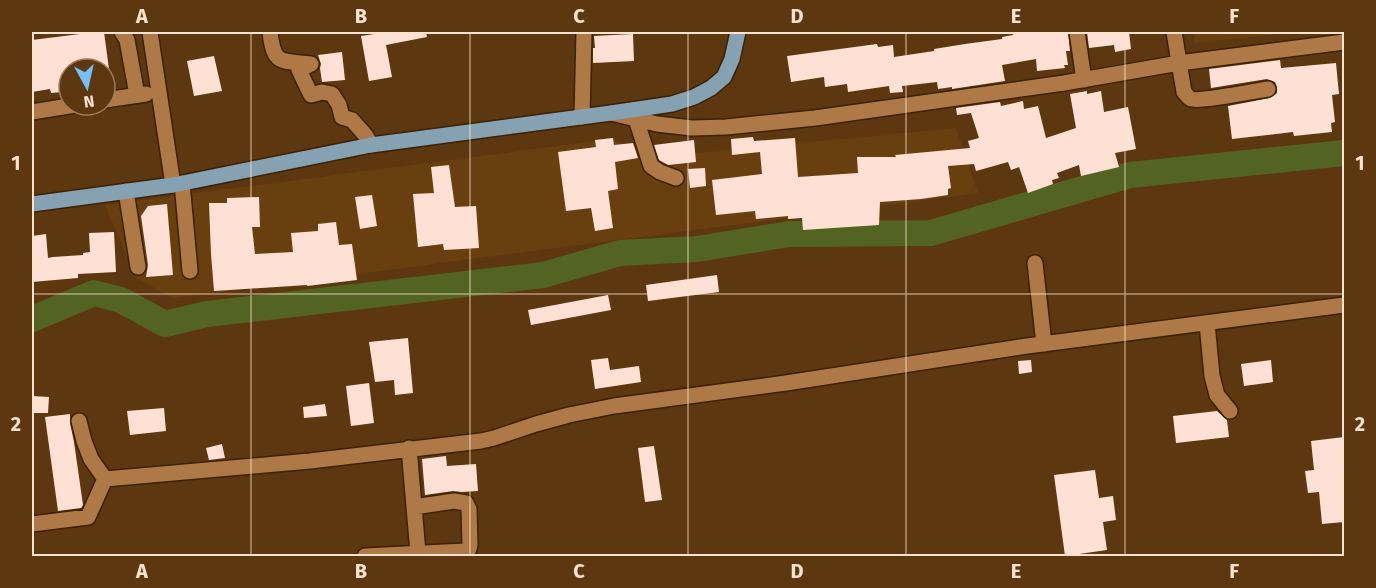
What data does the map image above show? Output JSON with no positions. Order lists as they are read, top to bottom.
{
  "north": "bottom",
  "grid": {
    "columns": [
      "A",
      "B",
      "C",
      "D",
      "E",
      "F"
    ],
    "rows": ["1", "2"]
  }
}
